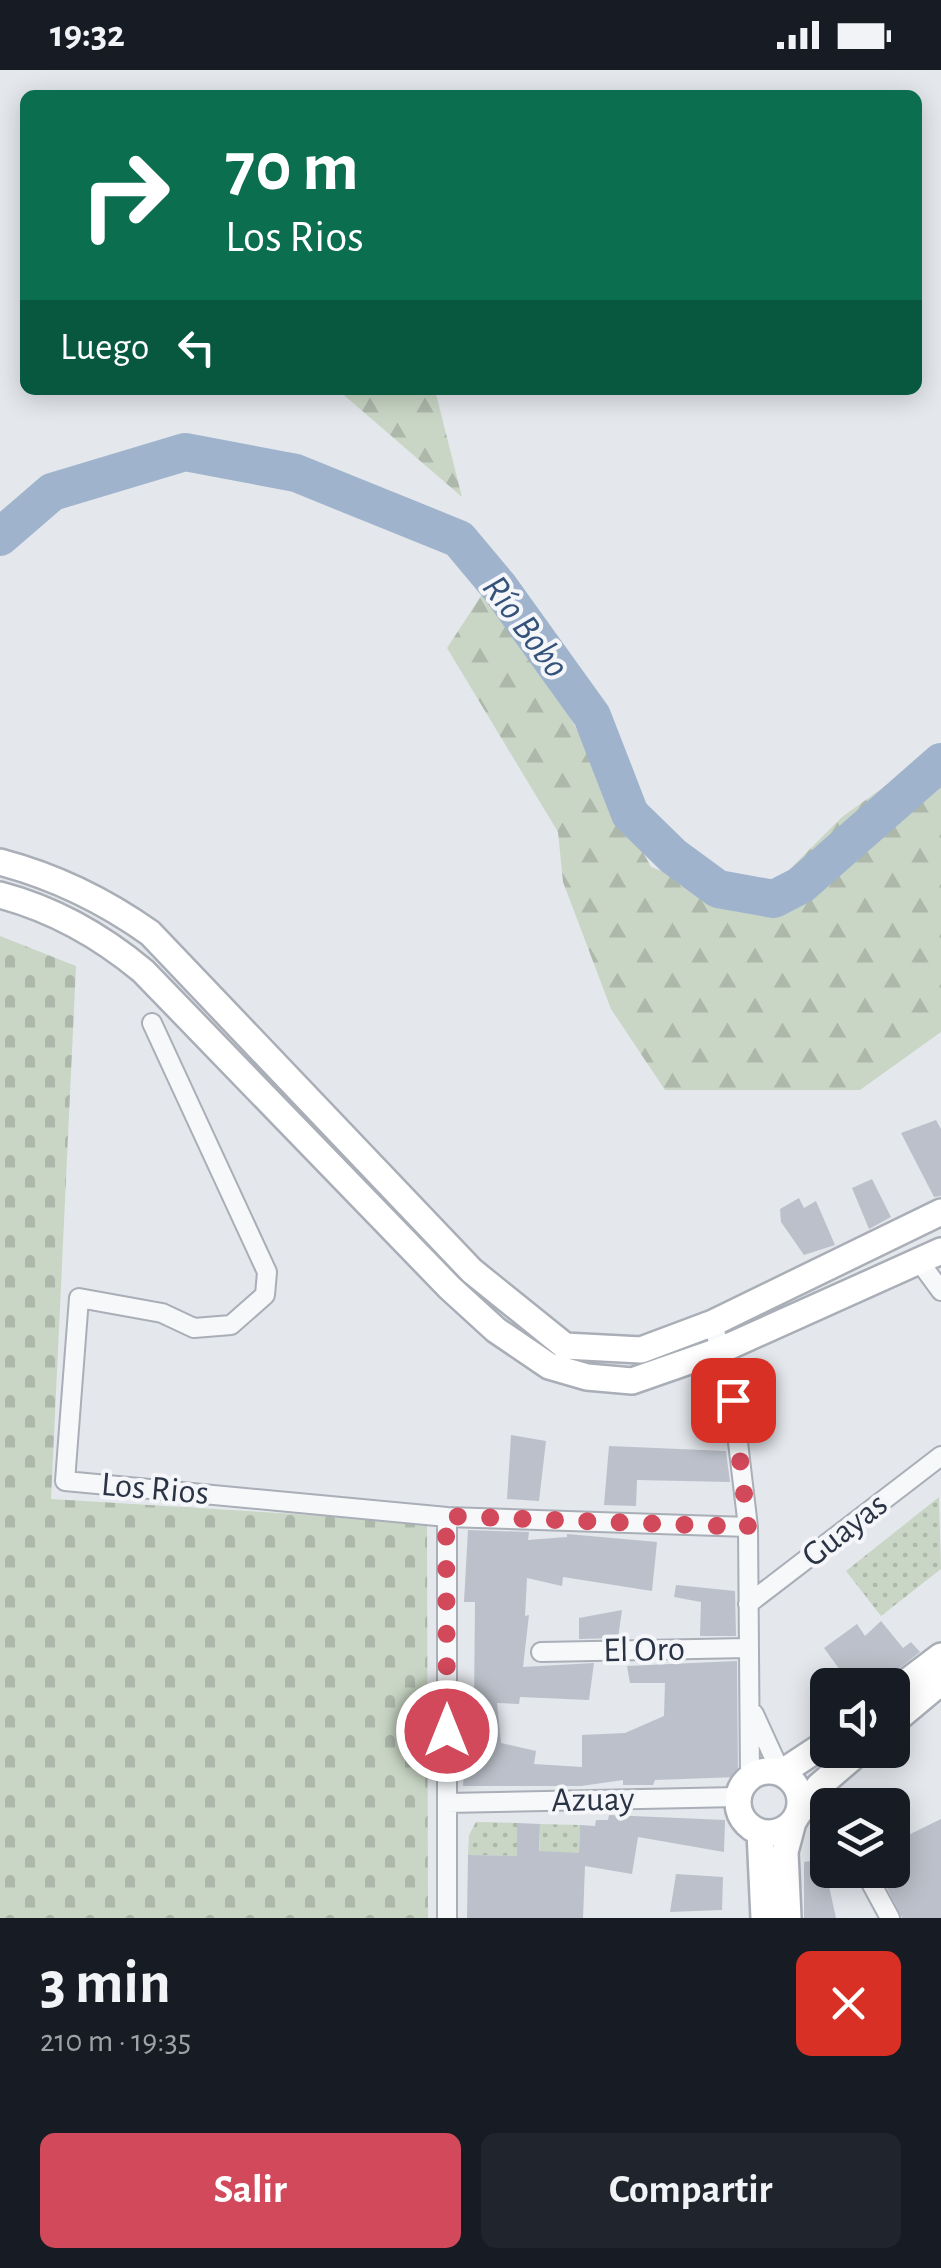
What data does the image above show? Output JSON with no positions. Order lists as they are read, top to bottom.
{
  "streets": {
    "street": [
      "Los Rios",
      "Guayas",
      "El Oro",
      "Azuay"
    ]
  },
  "water": ["Río Bobo"],
  "page": {
    "status": "19:32",
    "turn": ["70 m", "Los Rios"],
    "then": "Luego",
    "heading": ["3 min", "210 m · 19:35"],
    "buttons": ["Salir", "Compartir"]
  }
}
